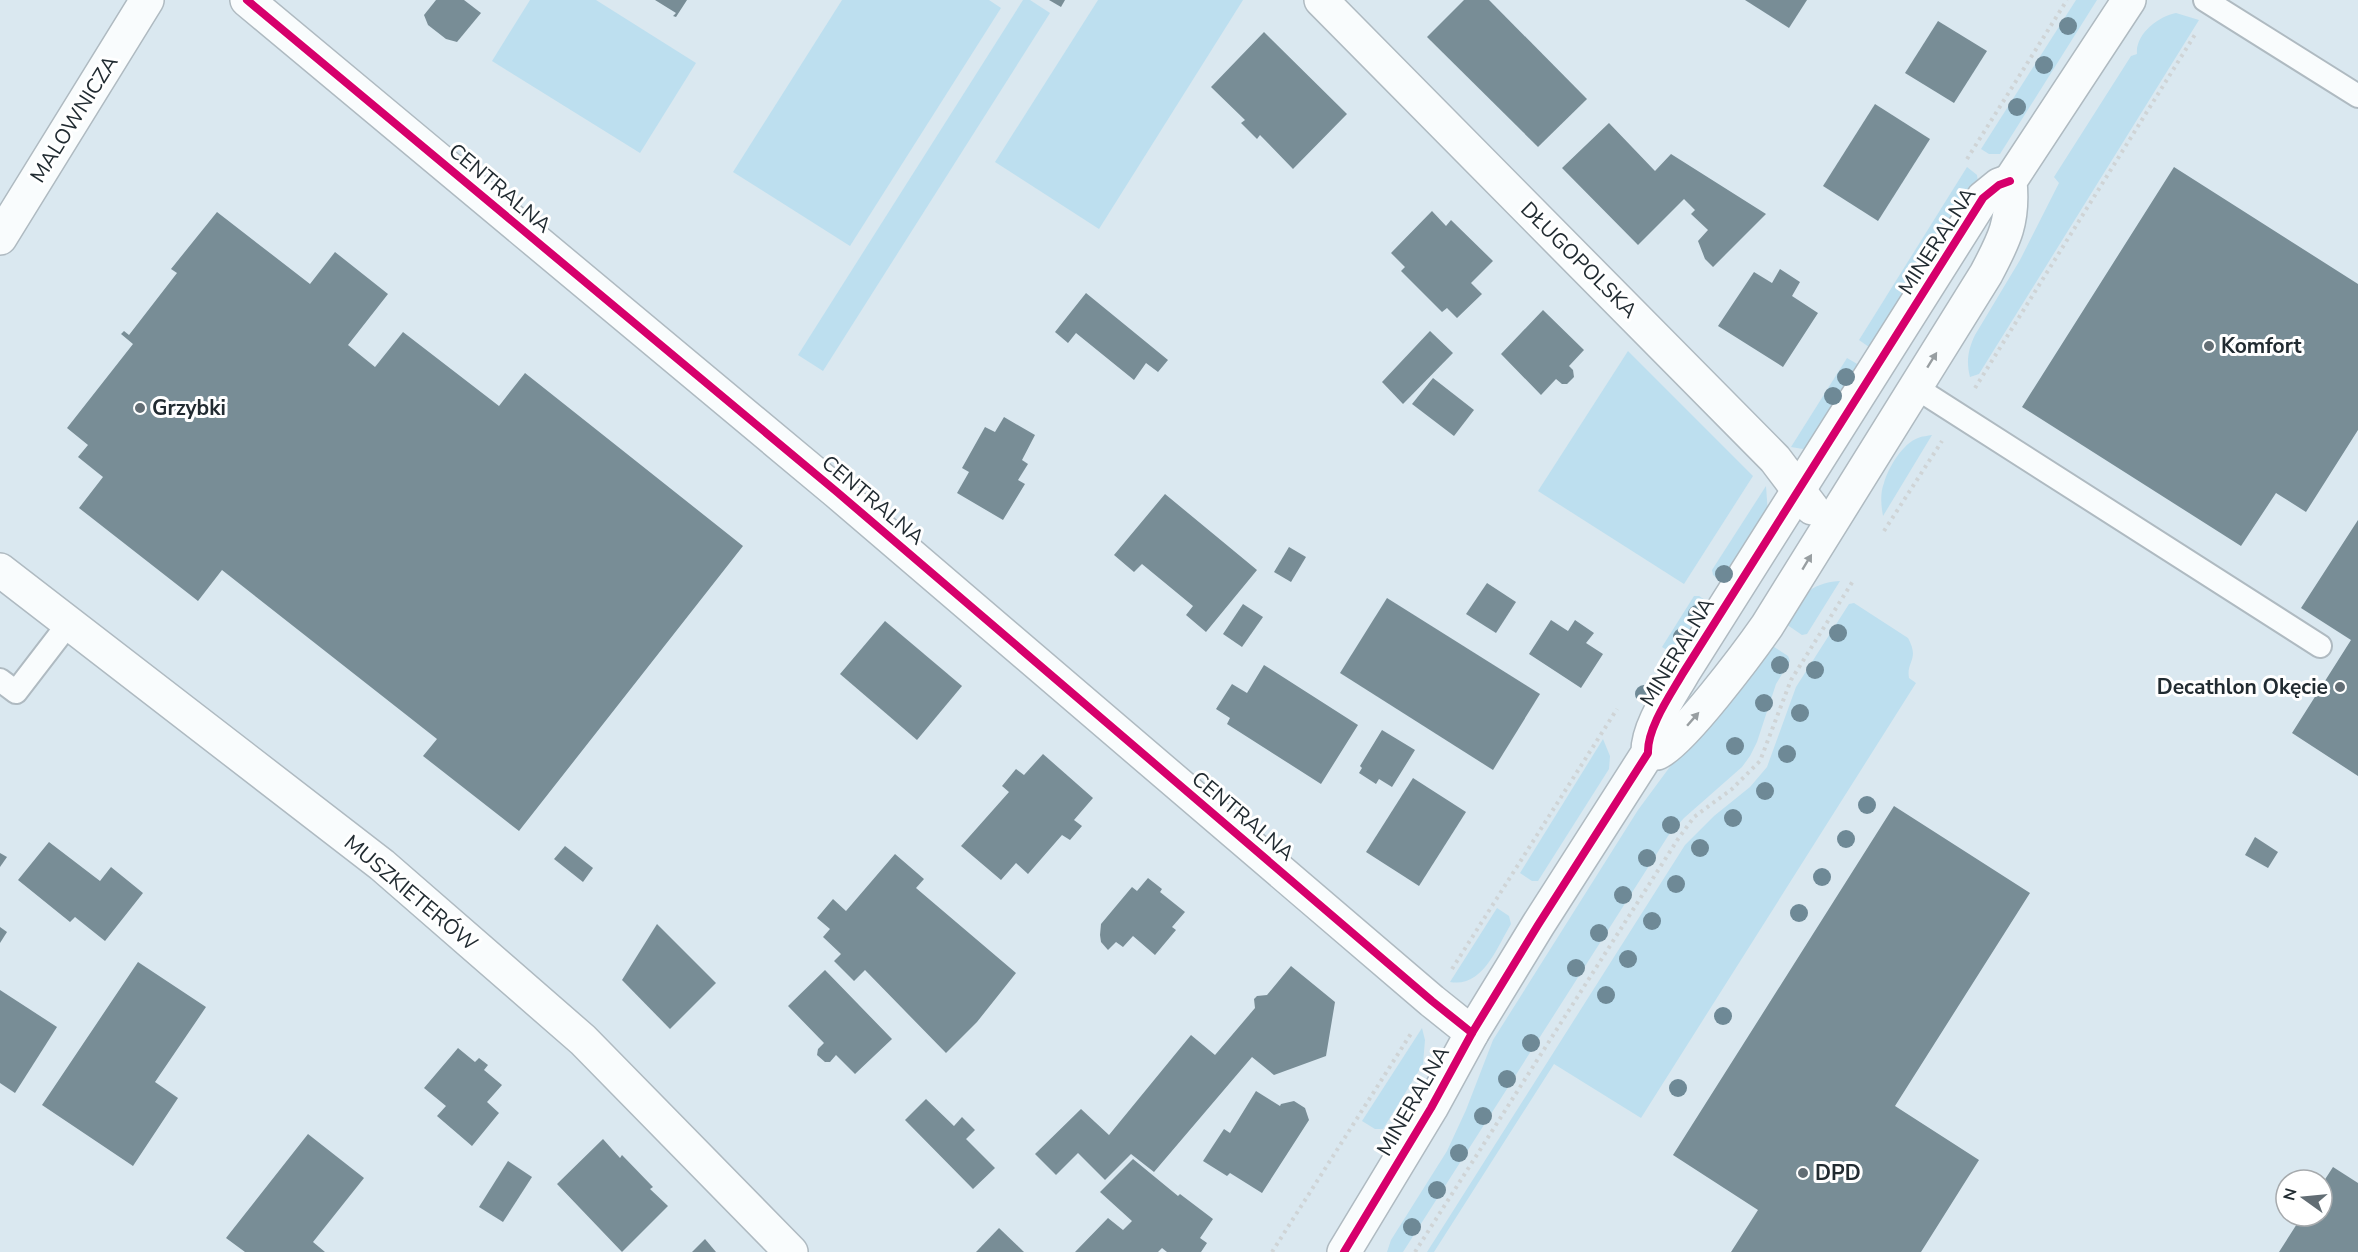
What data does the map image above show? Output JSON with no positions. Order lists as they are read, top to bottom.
{
  "streets": {
    "street": [
      "MALOWNICZA",
      "CENTRALNA",
      "MINERALNA",
      "DŁUGOPOLSKA",
      "MUSZKIETERÓW"
    ]
  },
  "crossings": [
    ["CENTRALNA", "MINERALNA"],
    ["MINERALNA", "DŁUGOPOLSKA"]
  ],
  "places": [
    "Komfort",
    "Grzybki",
    "Decathlon Okęcie",
    "DPD"
  ],
  "north": "left"
}
